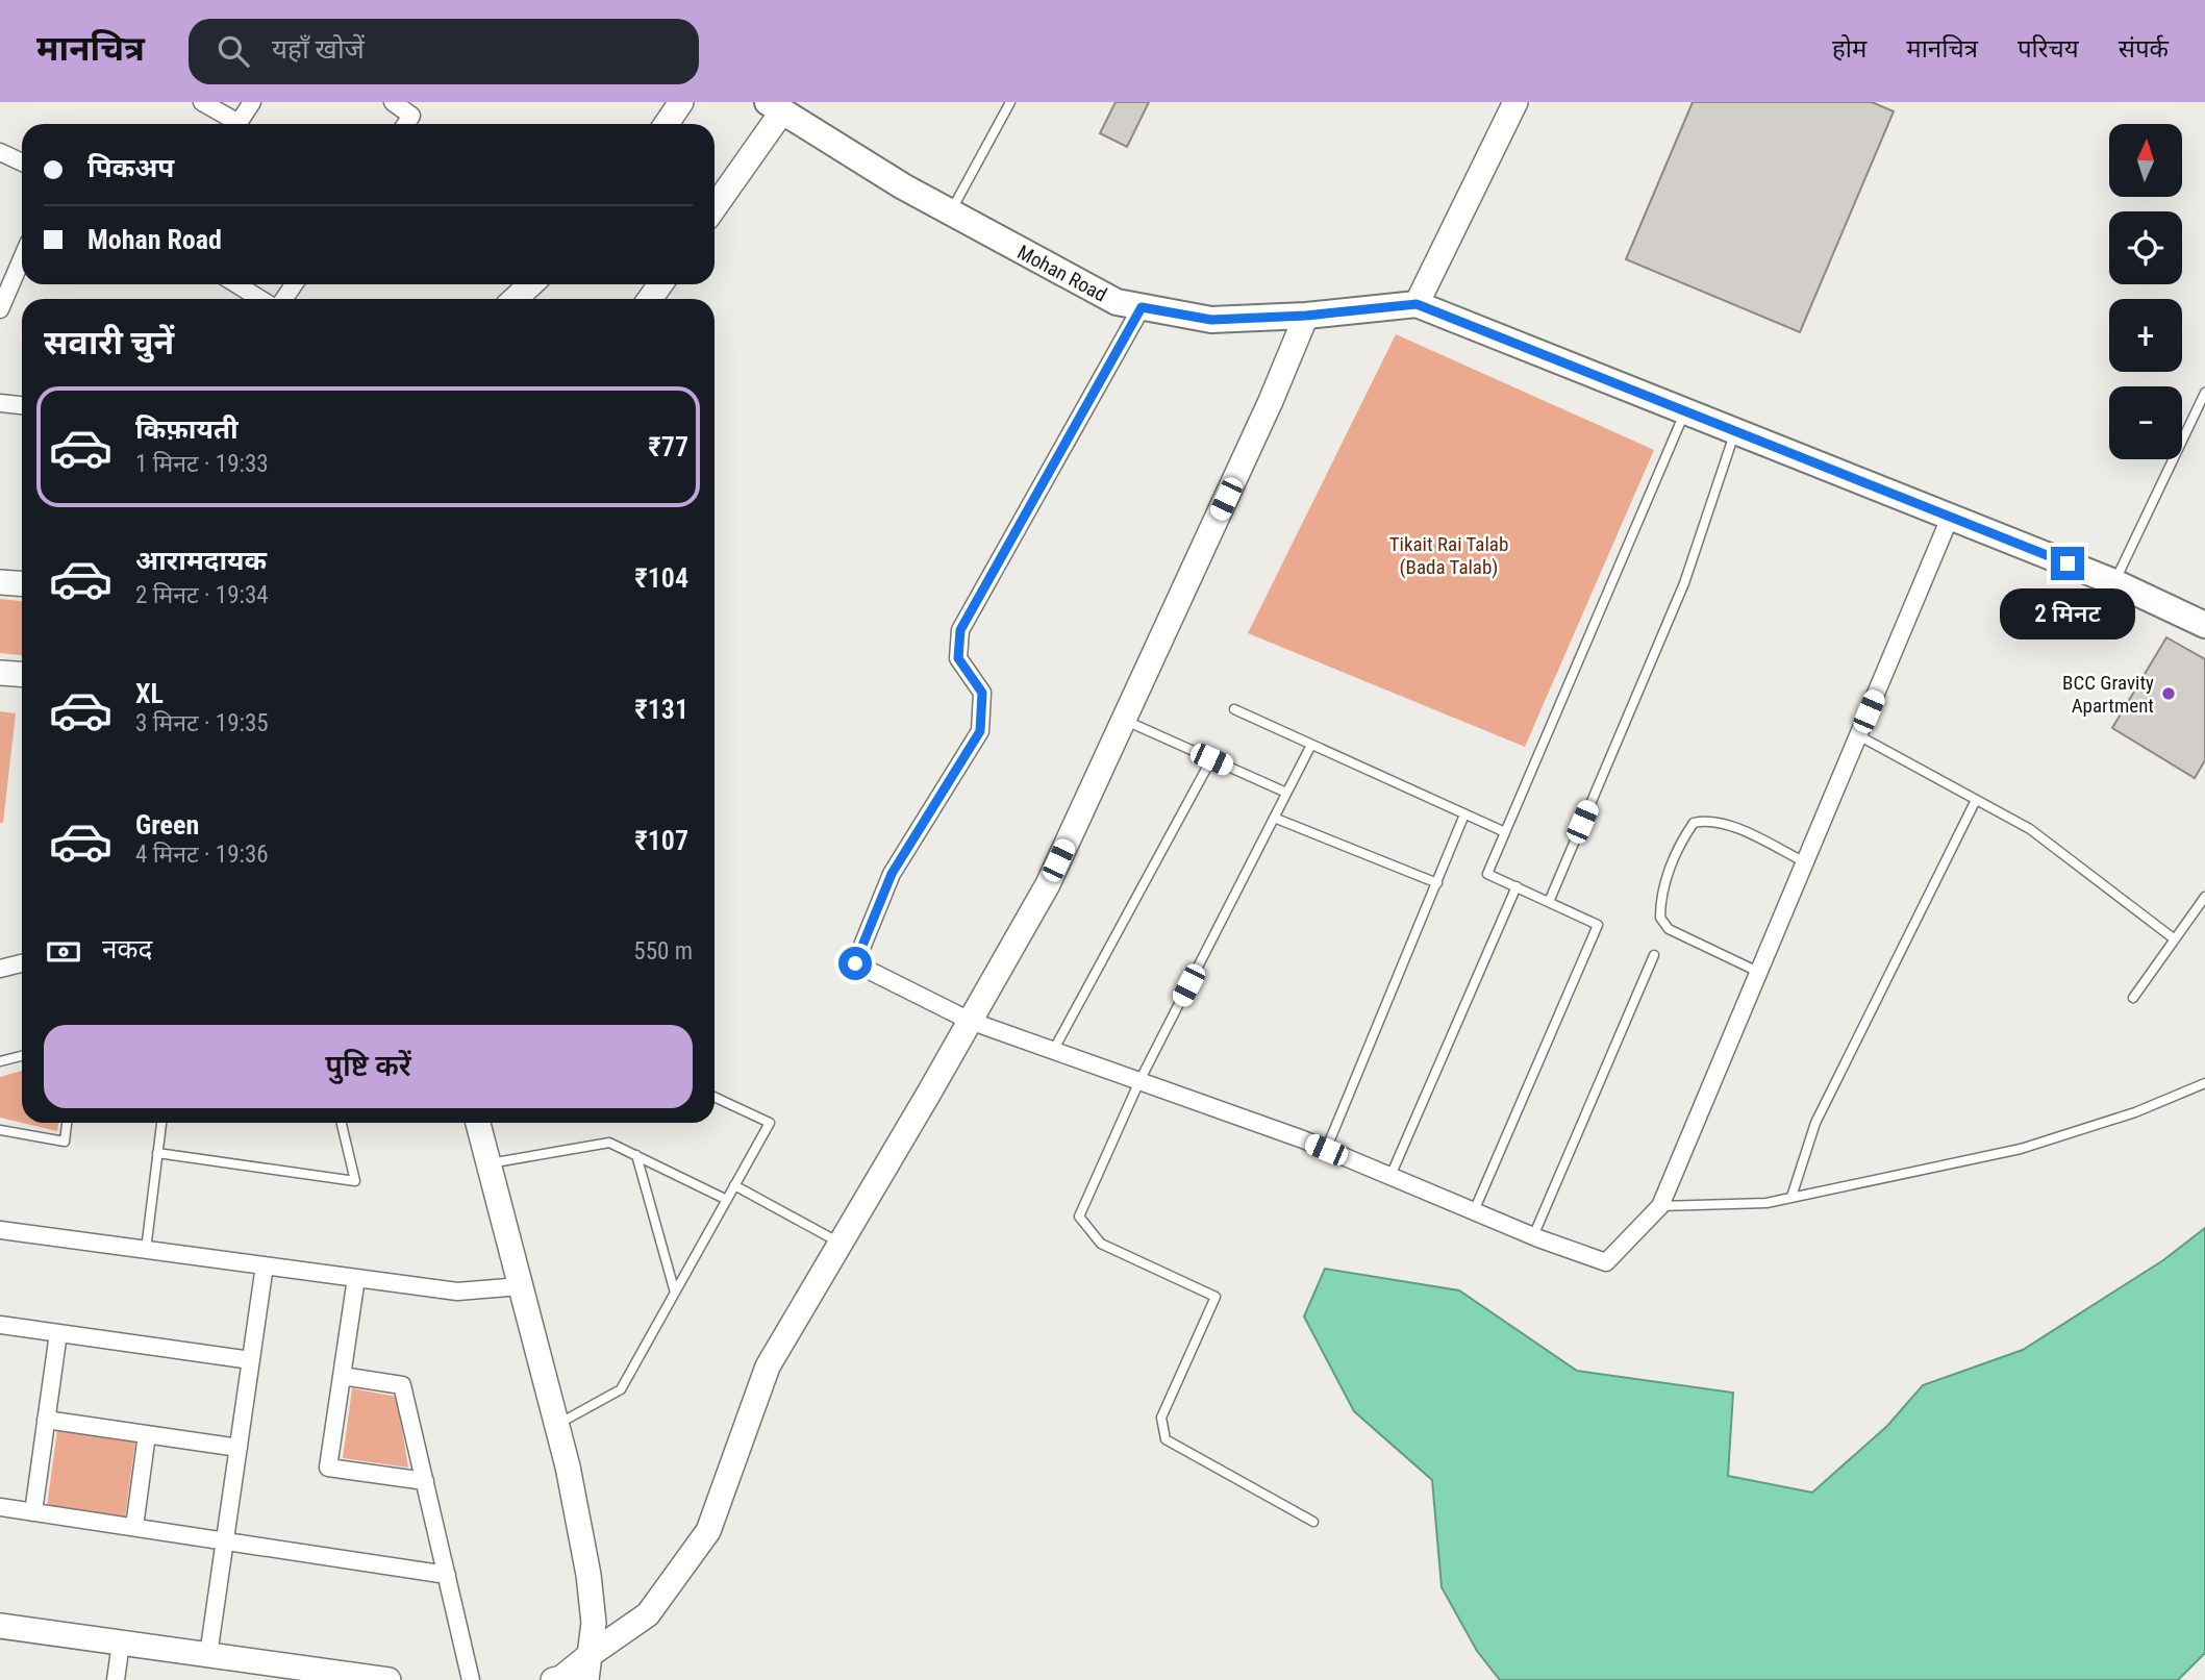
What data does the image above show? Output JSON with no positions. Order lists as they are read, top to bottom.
{
  "streets": {
    "main road": ["Mohan Road"]
  },
  "parks": ["Tikait Rai Talab (Bada Talab)"],
  "places": ["BCC Gravity Apartment"],
  "north": "top",
  "page": {
    "header": "मानचित्र",
    "search": "यहाँ खोजें",
    "nav": [
      "होम",
      "मानचित्र",
      "परिचय",
      "संपर्क"
    ],
    "map_buttons": ["+", "−"],
    "banner": ["पिकअप", "Mohan Road"],
    "heading": "सवारी चुनें",
    "list": [
      {
        "name": "किफ़ायती",
        "note": "1 मिनट · 19:33",
        "value": "₹77"
      },
      {
        "name": "आरामदायक",
        "note": "2 मिनट · 19:34",
        "value": "₹104"
      },
      {
        "name": "XL",
        "note": "3 मिनट · 19:35",
        "value": "₹131"
      },
      {
        "name": "Green",
        "note": "4 मिनट · 19:36",
        "value": "₹107"
      }
    ],
    "bubble": "2 मिनट",
    "pay": ["नकद", "550 m"],
    "buttons": "पुष्टि करें"
  }
}
